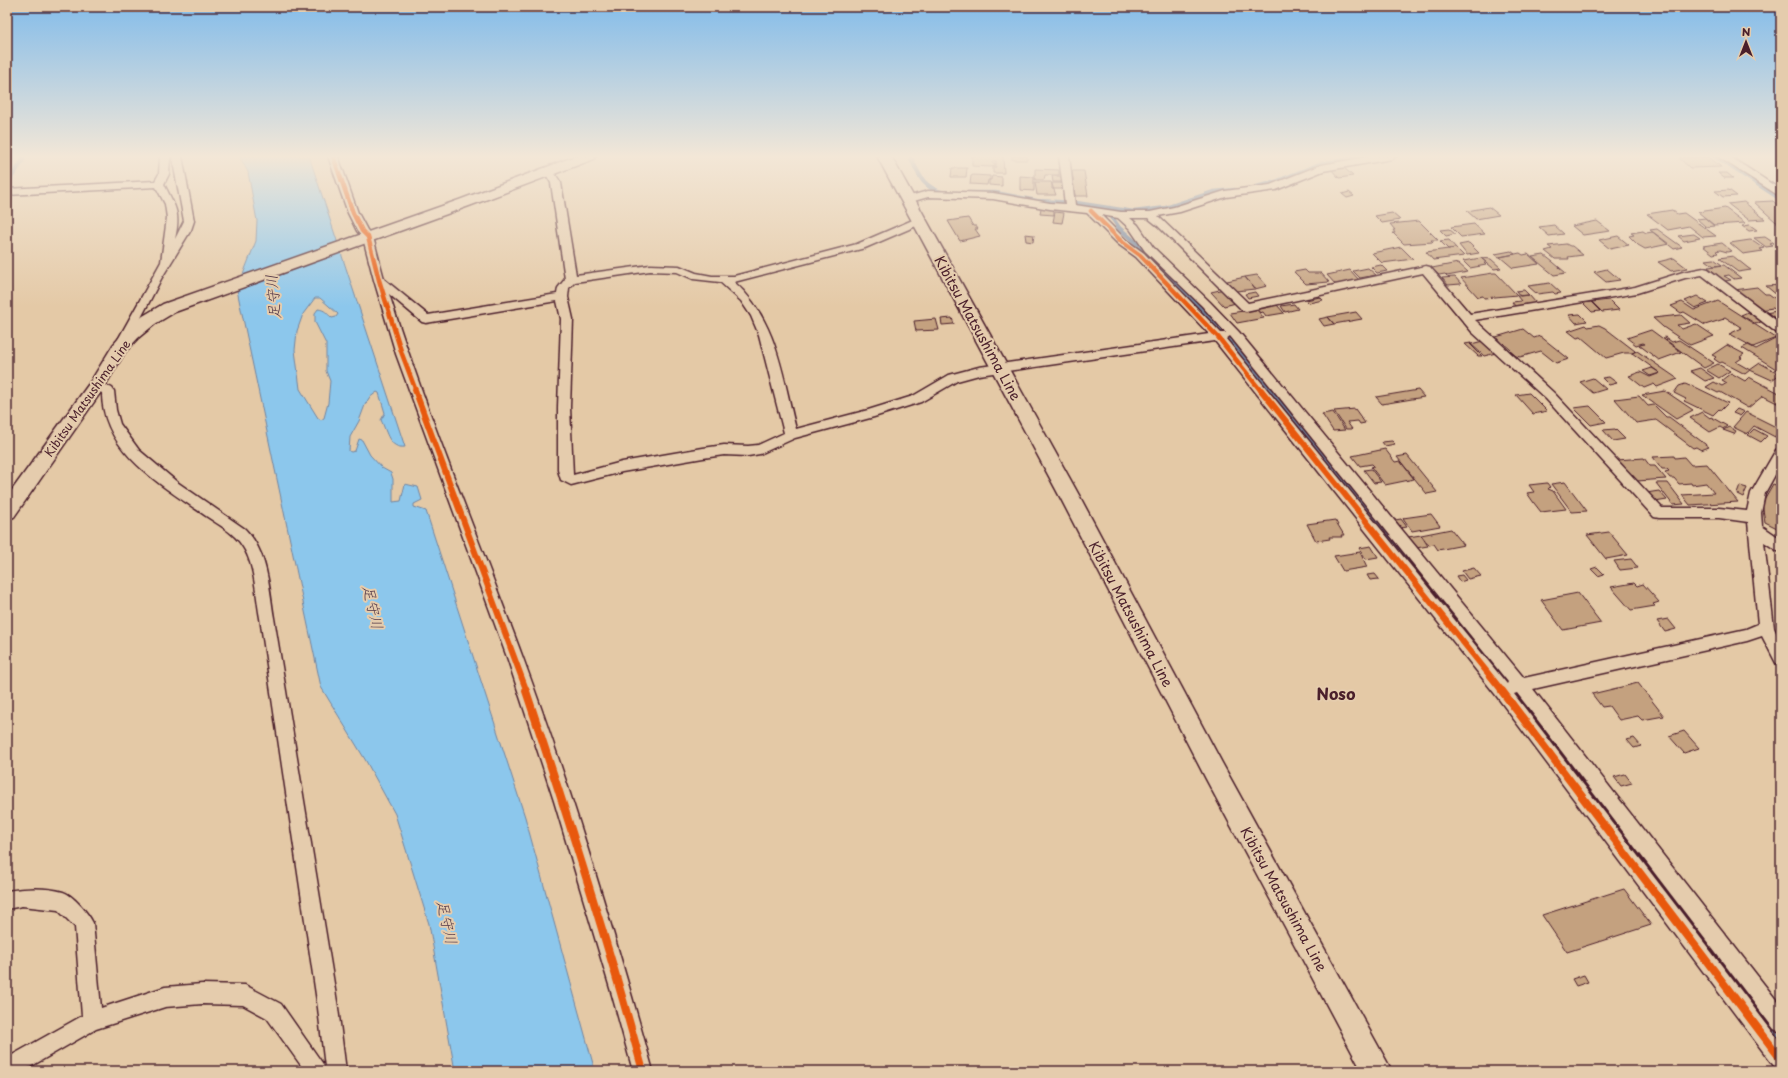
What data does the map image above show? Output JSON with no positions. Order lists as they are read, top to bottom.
{
  "streets": {
    "main road": ["Kibitsu Matsushima Line"]
  },
  "districts": ["Noso"],
  "water": ["足守川"],
  "north": "top"
}
